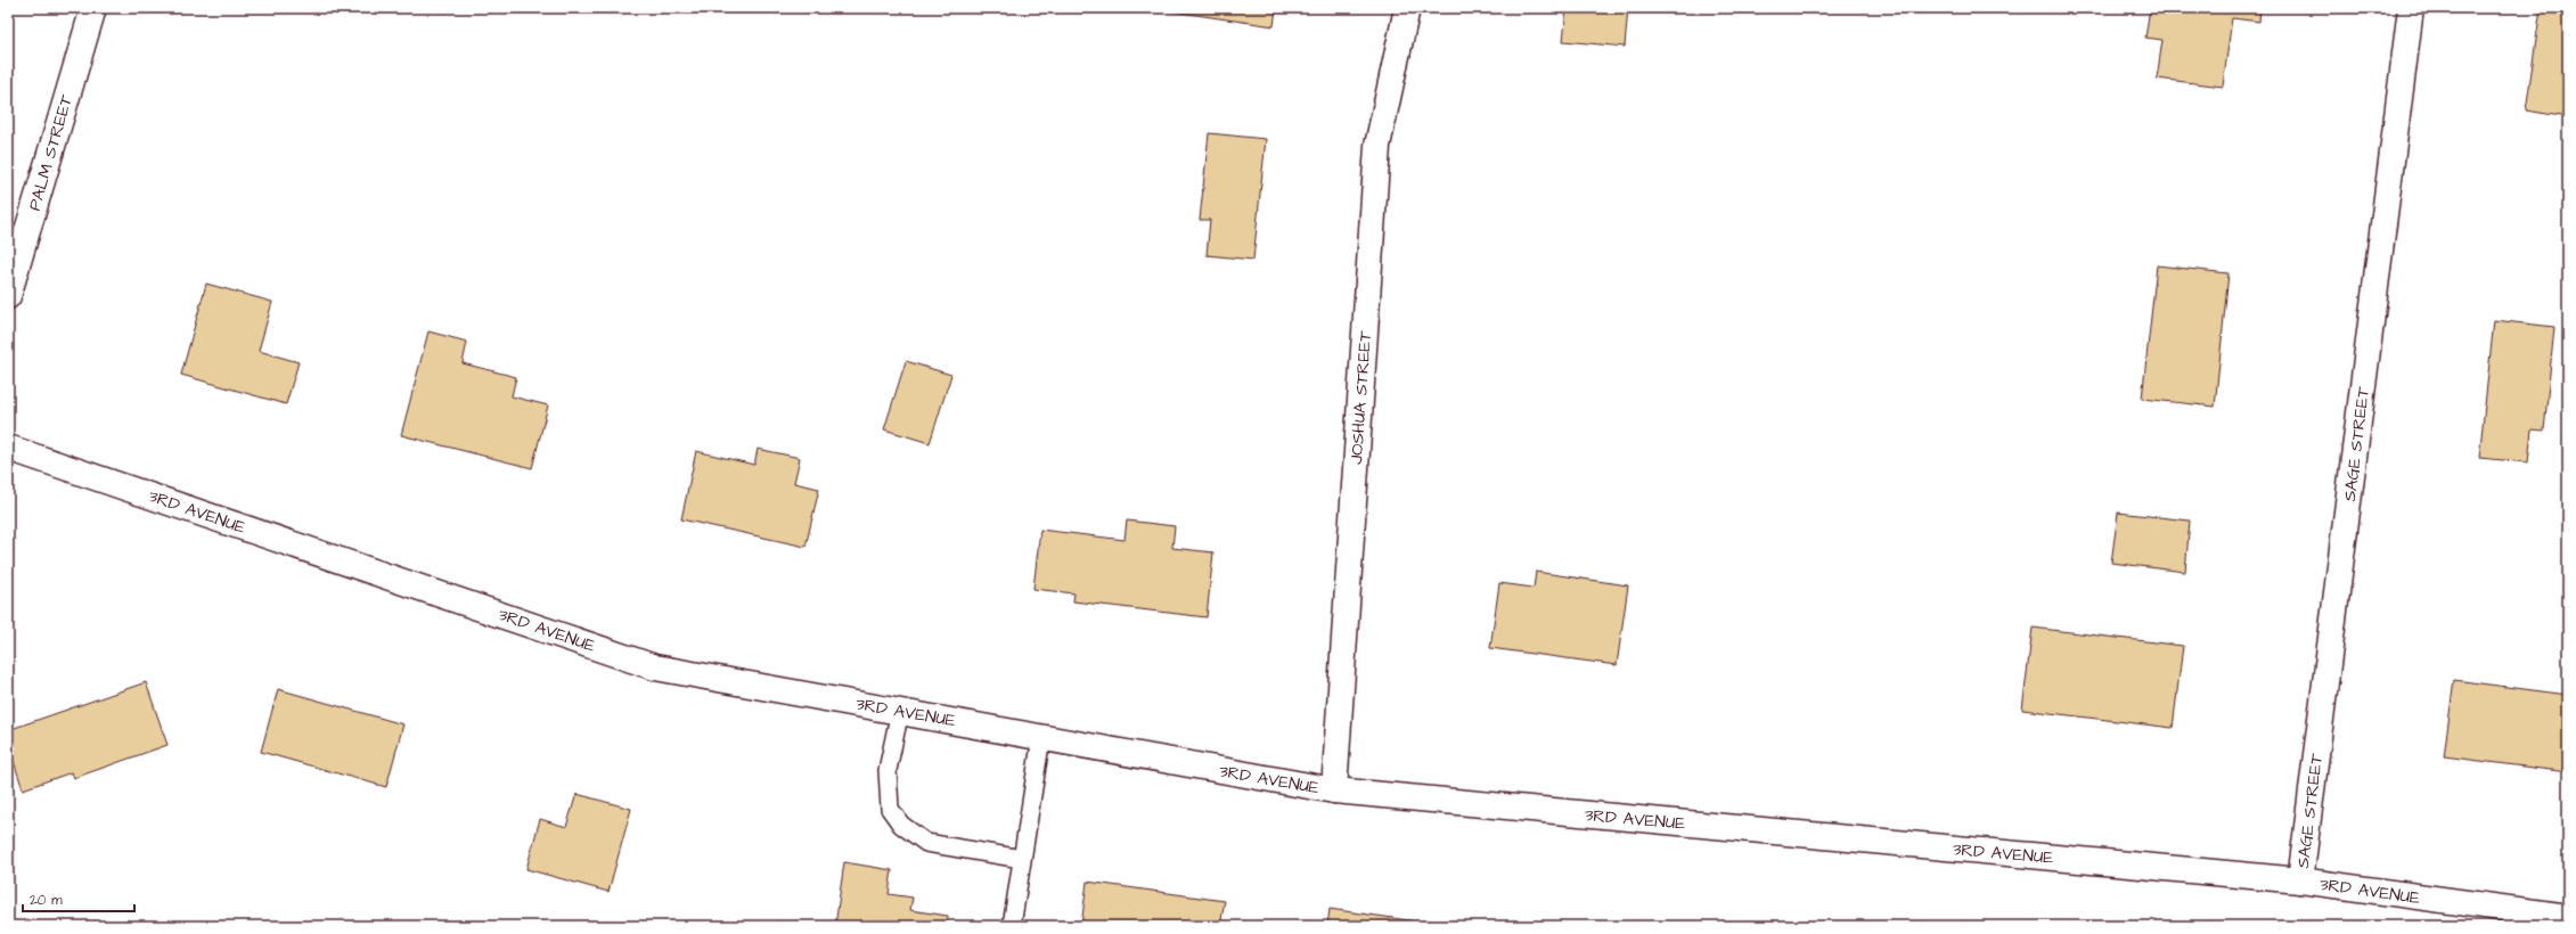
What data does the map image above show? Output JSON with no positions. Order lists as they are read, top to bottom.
{
  "streets": {
    "street": [
      "PALM STREET",
      "JOSHUA STREET",
      "SAGE STREET",
      "3RD AVENUE"
    ]
  },
  "crossings": [
    ["JOSHUA STREET", "3RD AVENUE"],
    ["SAGE STREET", "3RD AVENUE"]
  ],
  "scale_bar": "20 m"
}
